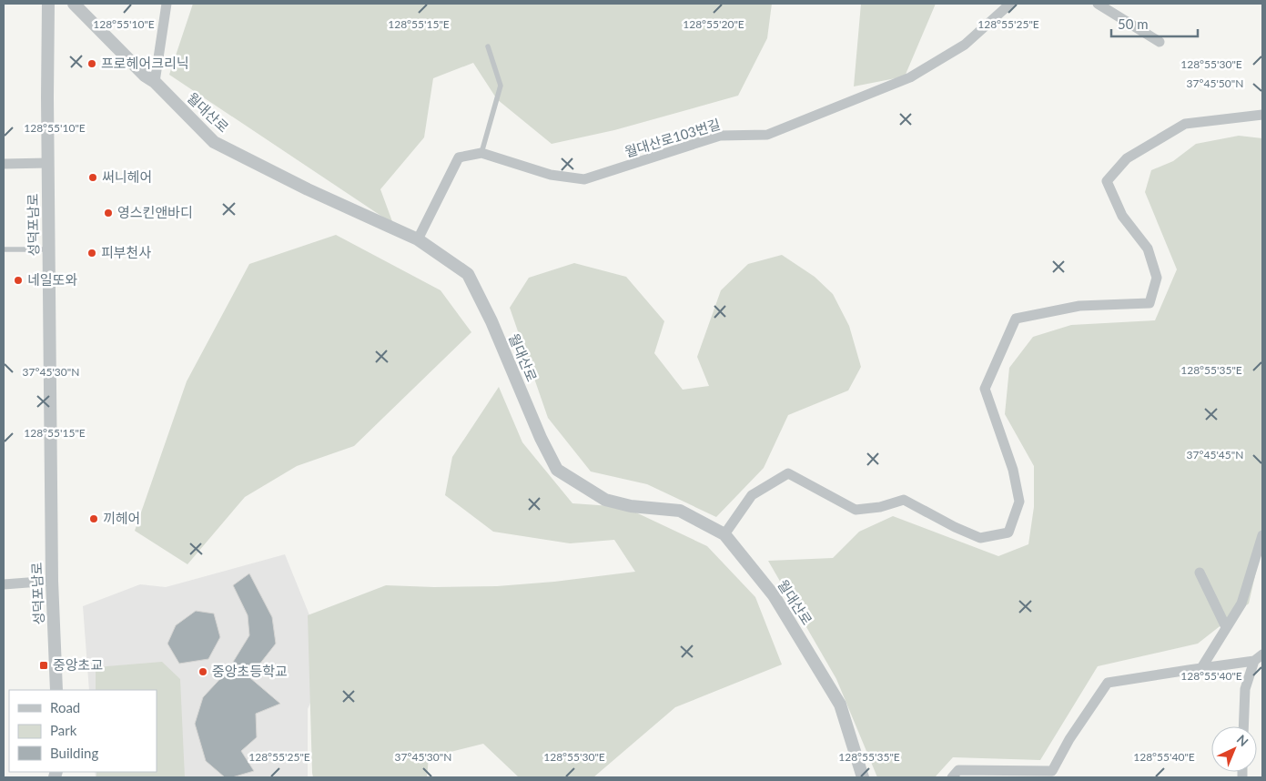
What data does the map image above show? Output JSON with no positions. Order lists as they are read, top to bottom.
{
  "streets": {
    "street": ["월대산로", "월대산로103번길", "성덕포남로"]
  },
  "crossings": [
    ["월대산로", "월대산로103번길"]
  ],
  "places": {
    "other": [
      "프로헤어크리닉",
      "써니헤어",
      "영스킨앤바디",
      "피부천사",
      "네일또와",
      "끼헤어",
      "중앙초등학교"
    ],
    "transit": ["중앙초교"]
  },
  "legend": ["Road", "Park", "Building"],
  "scale_bar": "50 m",
  "north": "top right",
  "coordinates": [
    "128°55'10\"E",
    "128°55'15\"E",
    "128°55'20\"E",
    "128°55'25\"E",
    "128°55'30\"E",
    "37°45'50\"N",
    "128°55'35\"E",
    "37°45'30\"N",
    "37°45'45\"N",
    "128°55'40\"E"
  ]
}
